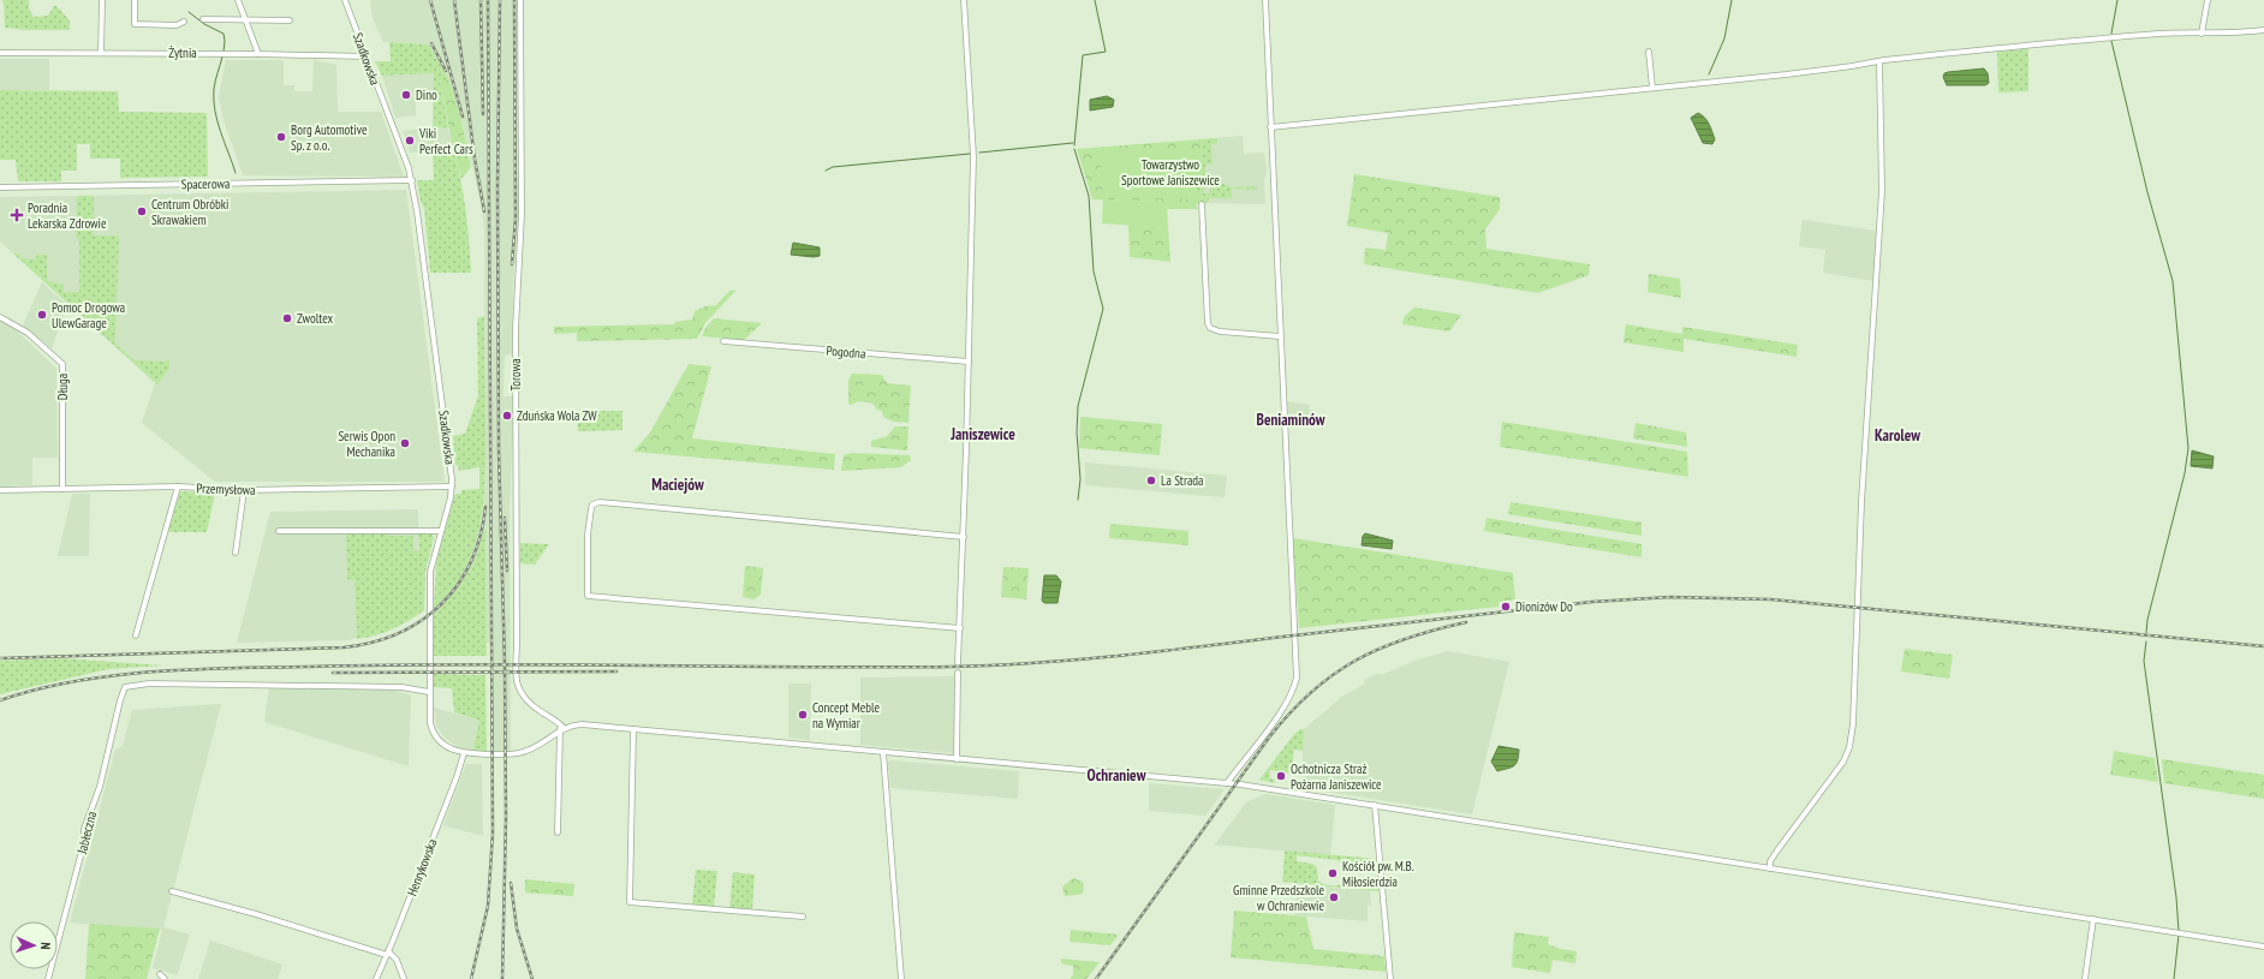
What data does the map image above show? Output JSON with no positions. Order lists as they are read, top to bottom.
{
  "streets": {
    "street": [
      "Żytnia",
      "Szadkowska",
      "Spacerowa",
      "Pogodna",
      "Torowa",
      "Długa",
      "Przemysłowa",
      "Jabłeczna",
      "Henrykowska"
    ]
  },
  "crossings": [
    ["Żytnia", "Szadkowska"],
    ["Szadkowska", "Spacerowa"],
    ["Szadkowska", "Torowa"],
    ["Szadkowska", "Przemysłowa"],
    ["Szadkowska", "Jabłeczna"],
    ["Szadkowska", "Henrykowska"],
    ["Długa", "Przemysłowa"]
  ],
  "districts": [
    "Beniaminów",
    "Janiszewice",
    "Karolew",
    "Maciejów",
    "Ochraniew"
  ],
  "parks": ["Towarzystwo Sportowe Janiszewice"],
  "places": {
    "other": [
      "Dino",
      "Borg Automotive Sp. z o.o.",
      "Viki Perfect Cars",
      "Centrum Obróbki Skrawakiem",
      "Pomoc Drogowa UlewGarage",
      "Zwoltex",
      "Zduńska Wola ZW",
      "Serwis Opon Mechanika",
      "La Strada",
      "Dionizów Do",
      "Concept Meble na Wymiar",
      "Ochotnicza Straż Pożarna Janiszewice",
      "Kościół pw. M.B. Miłosierdzia",
      "Gminne Przedszkole w Ochraniewie"
    ],
    "health": ["Poradnia Lekarska Zdrowie"]
  },
  "north": "right"
}
